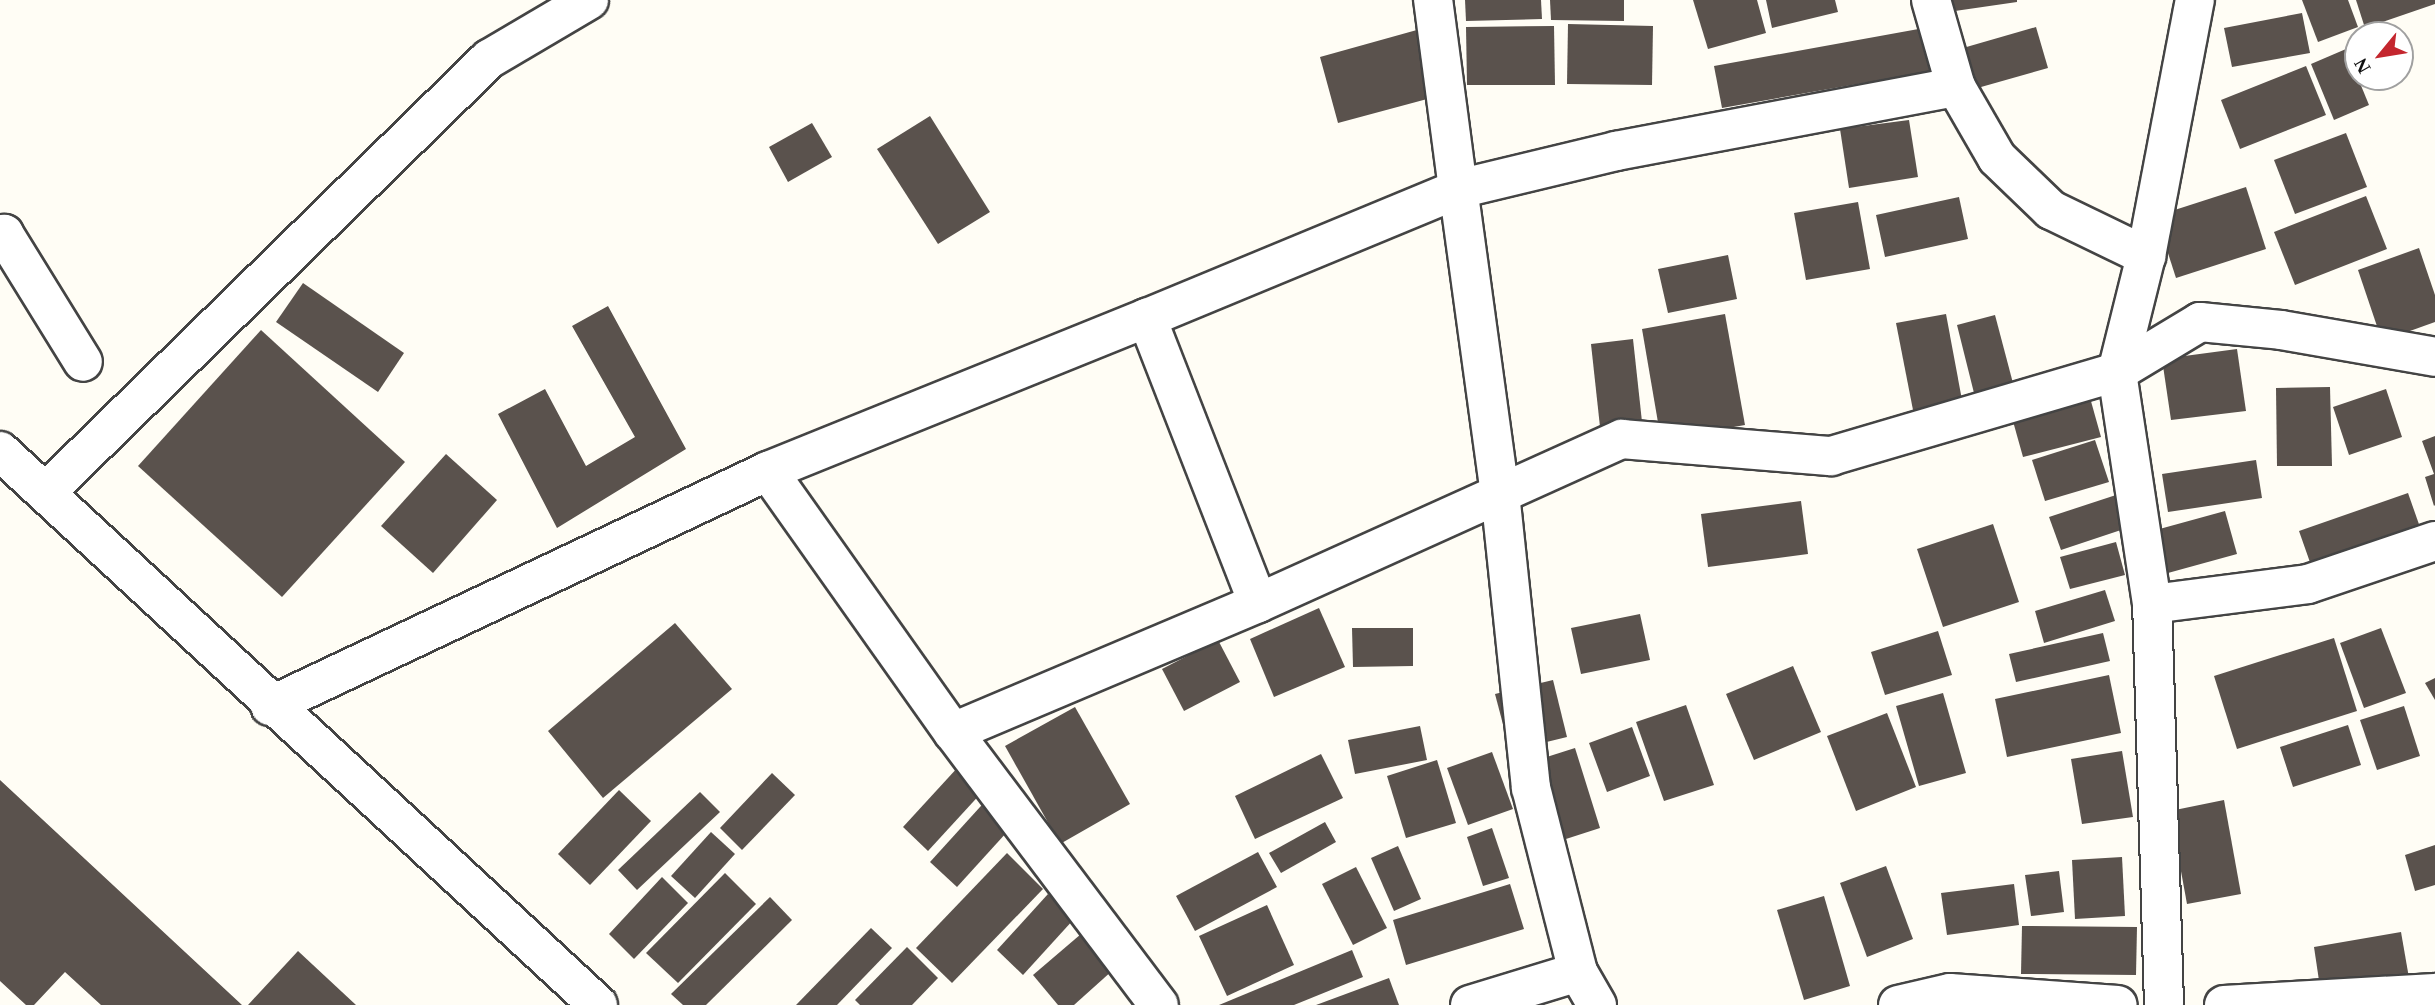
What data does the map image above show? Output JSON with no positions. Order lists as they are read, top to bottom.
{
  "north": "bottom left"
}
